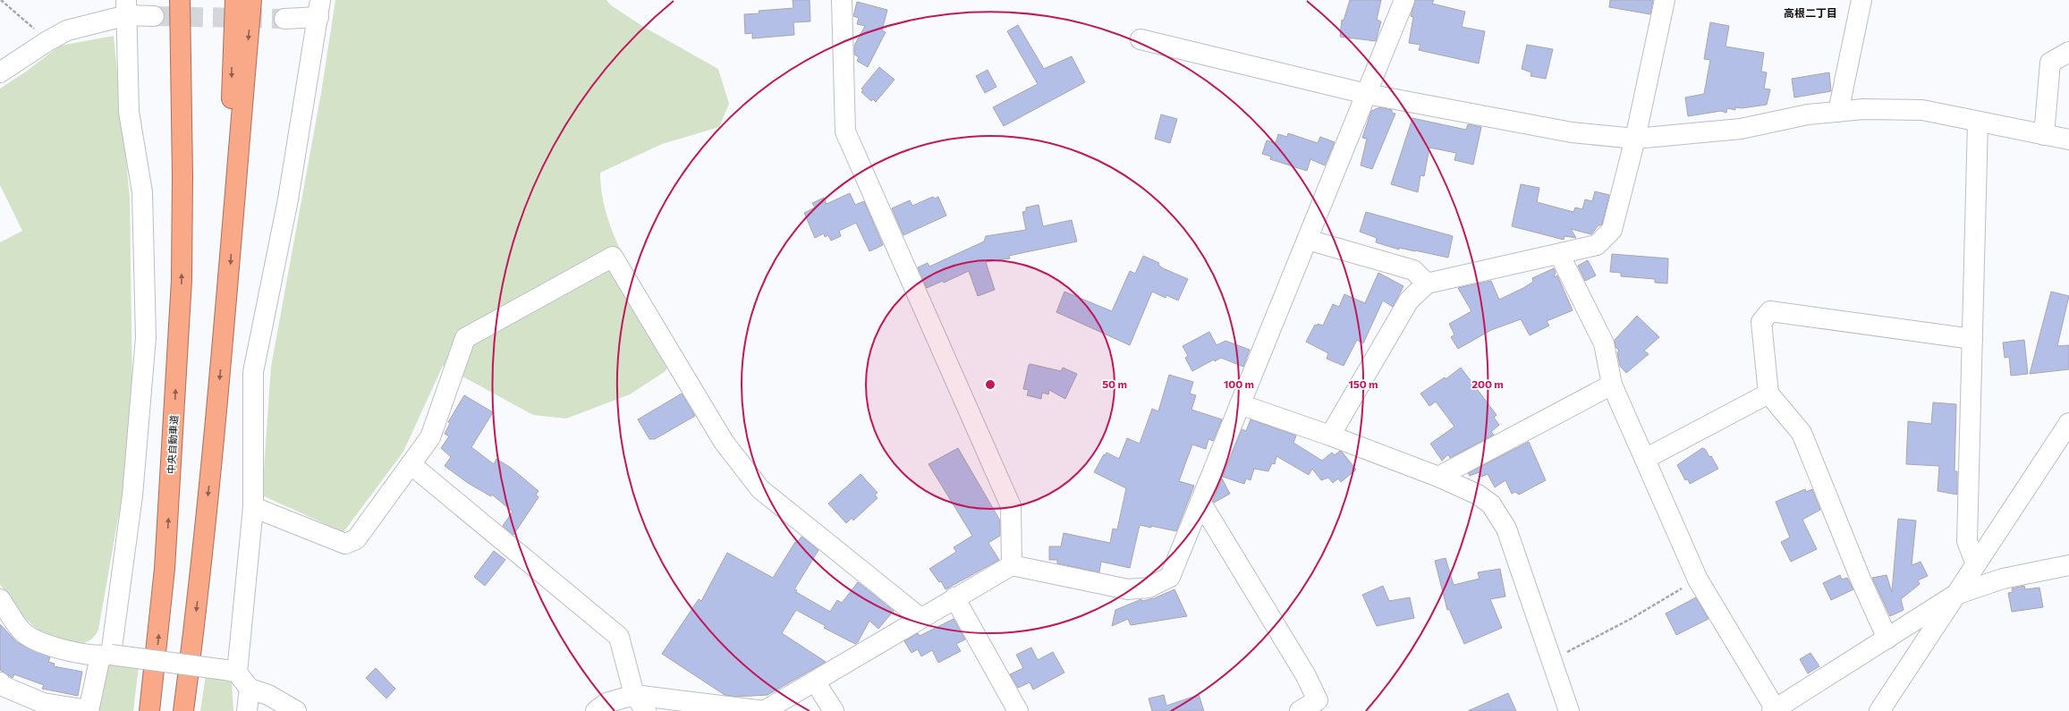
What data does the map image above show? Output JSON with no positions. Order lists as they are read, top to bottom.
{
  "streets": {
    "highway": ["中央自動車道"]
  },
  "districts": ["高根二丁目"],
  "rings": [
    "50 m",
    "100 m",
    "150 m",
    "200 m"
  ]
}
